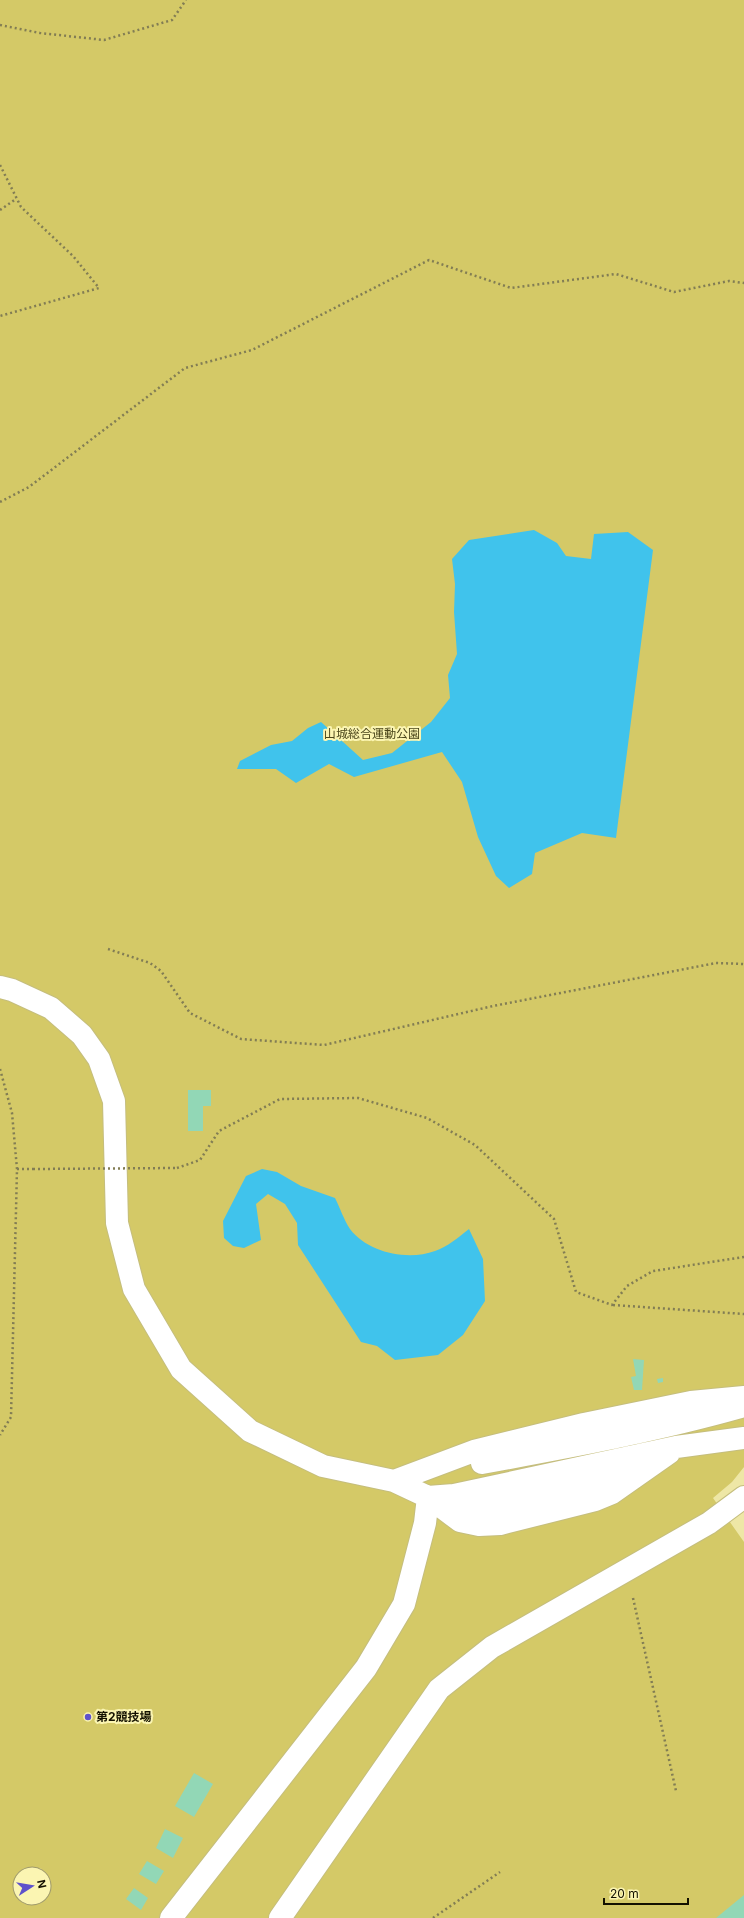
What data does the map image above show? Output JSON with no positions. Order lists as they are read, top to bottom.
{
  "parks": ["山城総合運動公園"],
  "places": ["第2競技場"],
  "scale_bar": "20 m",
  "north": "right"
}
